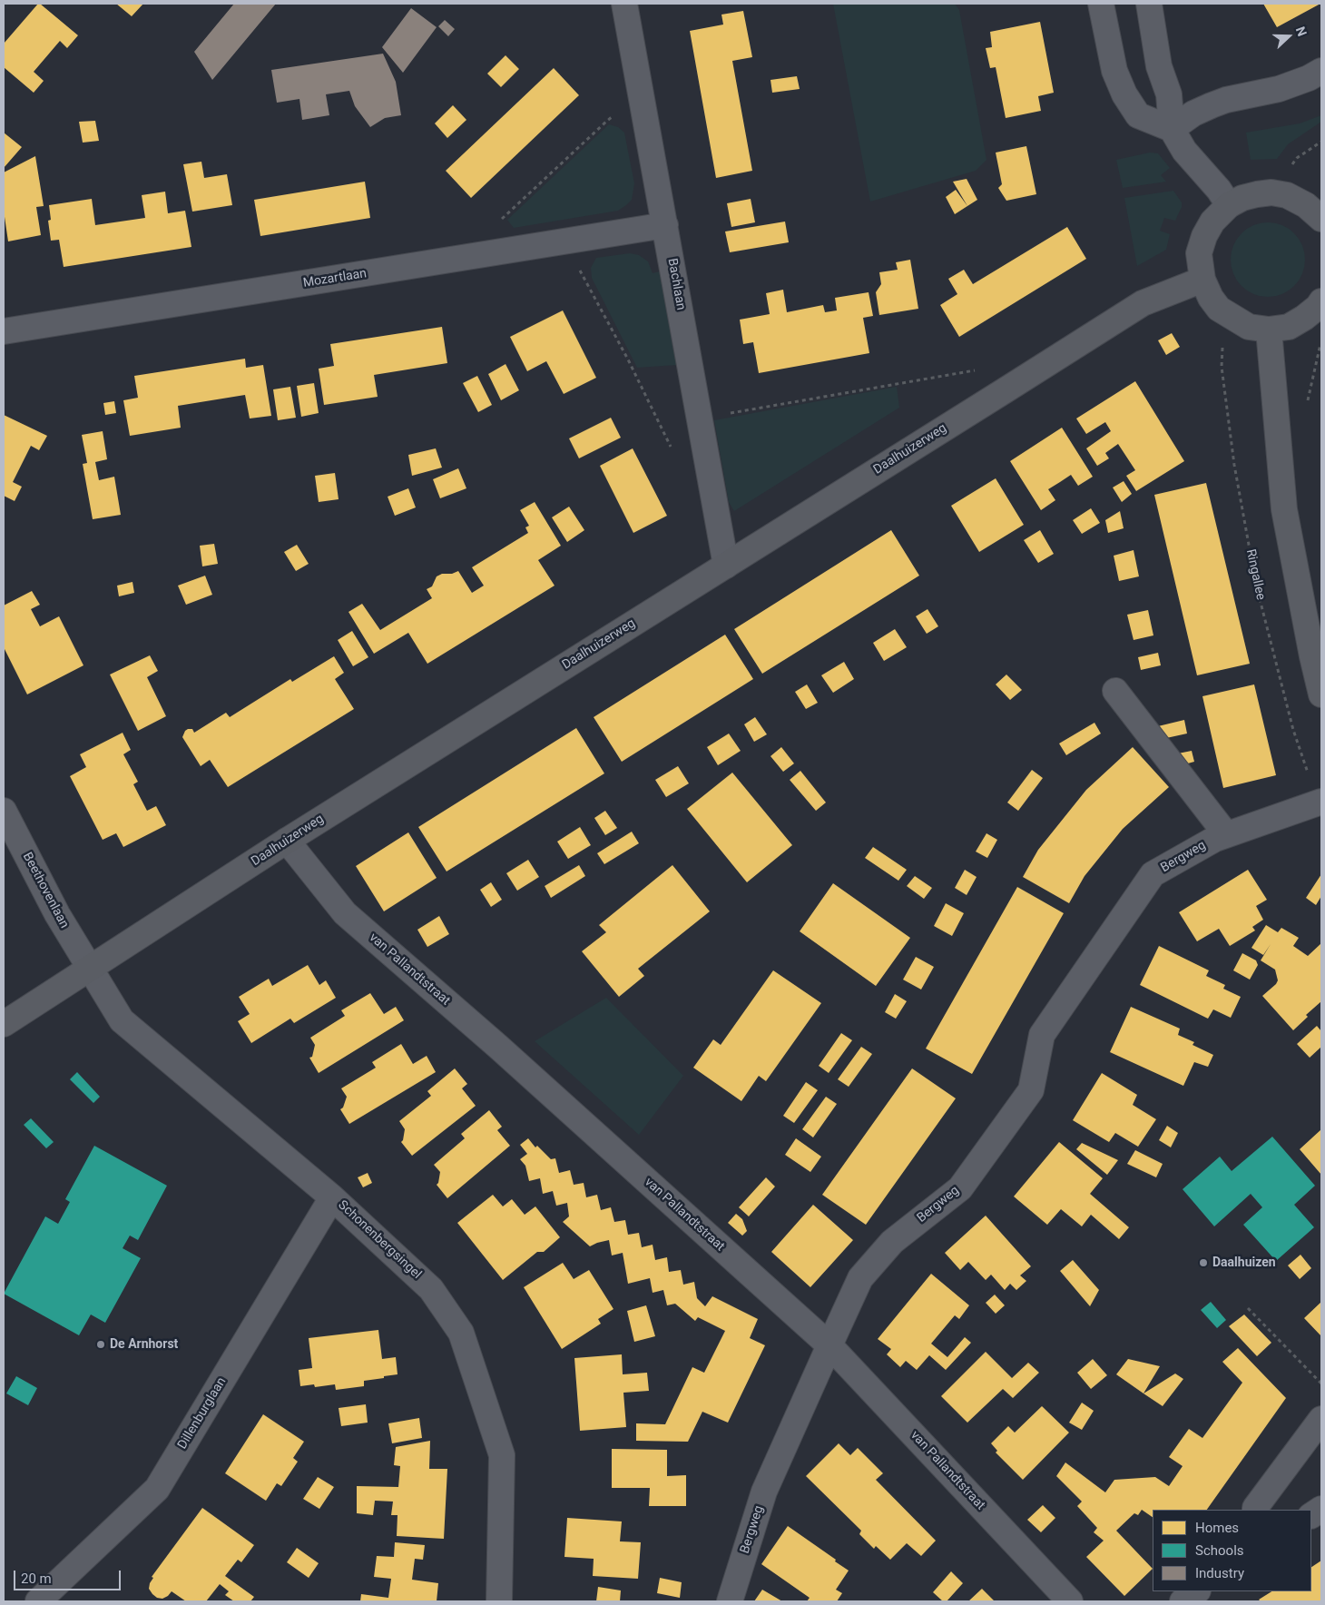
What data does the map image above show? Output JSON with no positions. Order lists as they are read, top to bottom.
{
  "streets": {
    "main road": ["Daalhuizerweg"],
    "street": [
      "Mozartlaan",
      "Bachlaan",
      "Bergweg",
      "Beethovenlaan",
      "van Pallandtstraat",
      "Schonenbergsingel",
      "Dillenburglaan"
    ],
    "path": ["Ringallee"]
  },
  "crossings": [
    ["Mozartlaan", "Bachlaan"],
    ["Bachlaan", "Daalhuizerweg"],
    ["Daalhuizerweg", "Beethovenlaan"],
    ["Daalhuizerweg", "van Pallandtstraat"],
    ["Daalhuizerweg", "Schonenbergsingel"],
    ["Ringallee", "Bergweg"],
    ["Bergweg", "van Pallandtstraat"],
    ["Beethovenlaan", "Schonenbergsingel"],
    ["Schonenbergsingel", "Dillenburglaan"]
  ],
  "places": ["Daalhuizen", "De Arnhorst"],
  "legend": ["Homes", "Schools", "Industry"],
  "scale_bar": "20 m",
  "north": "right"
}
